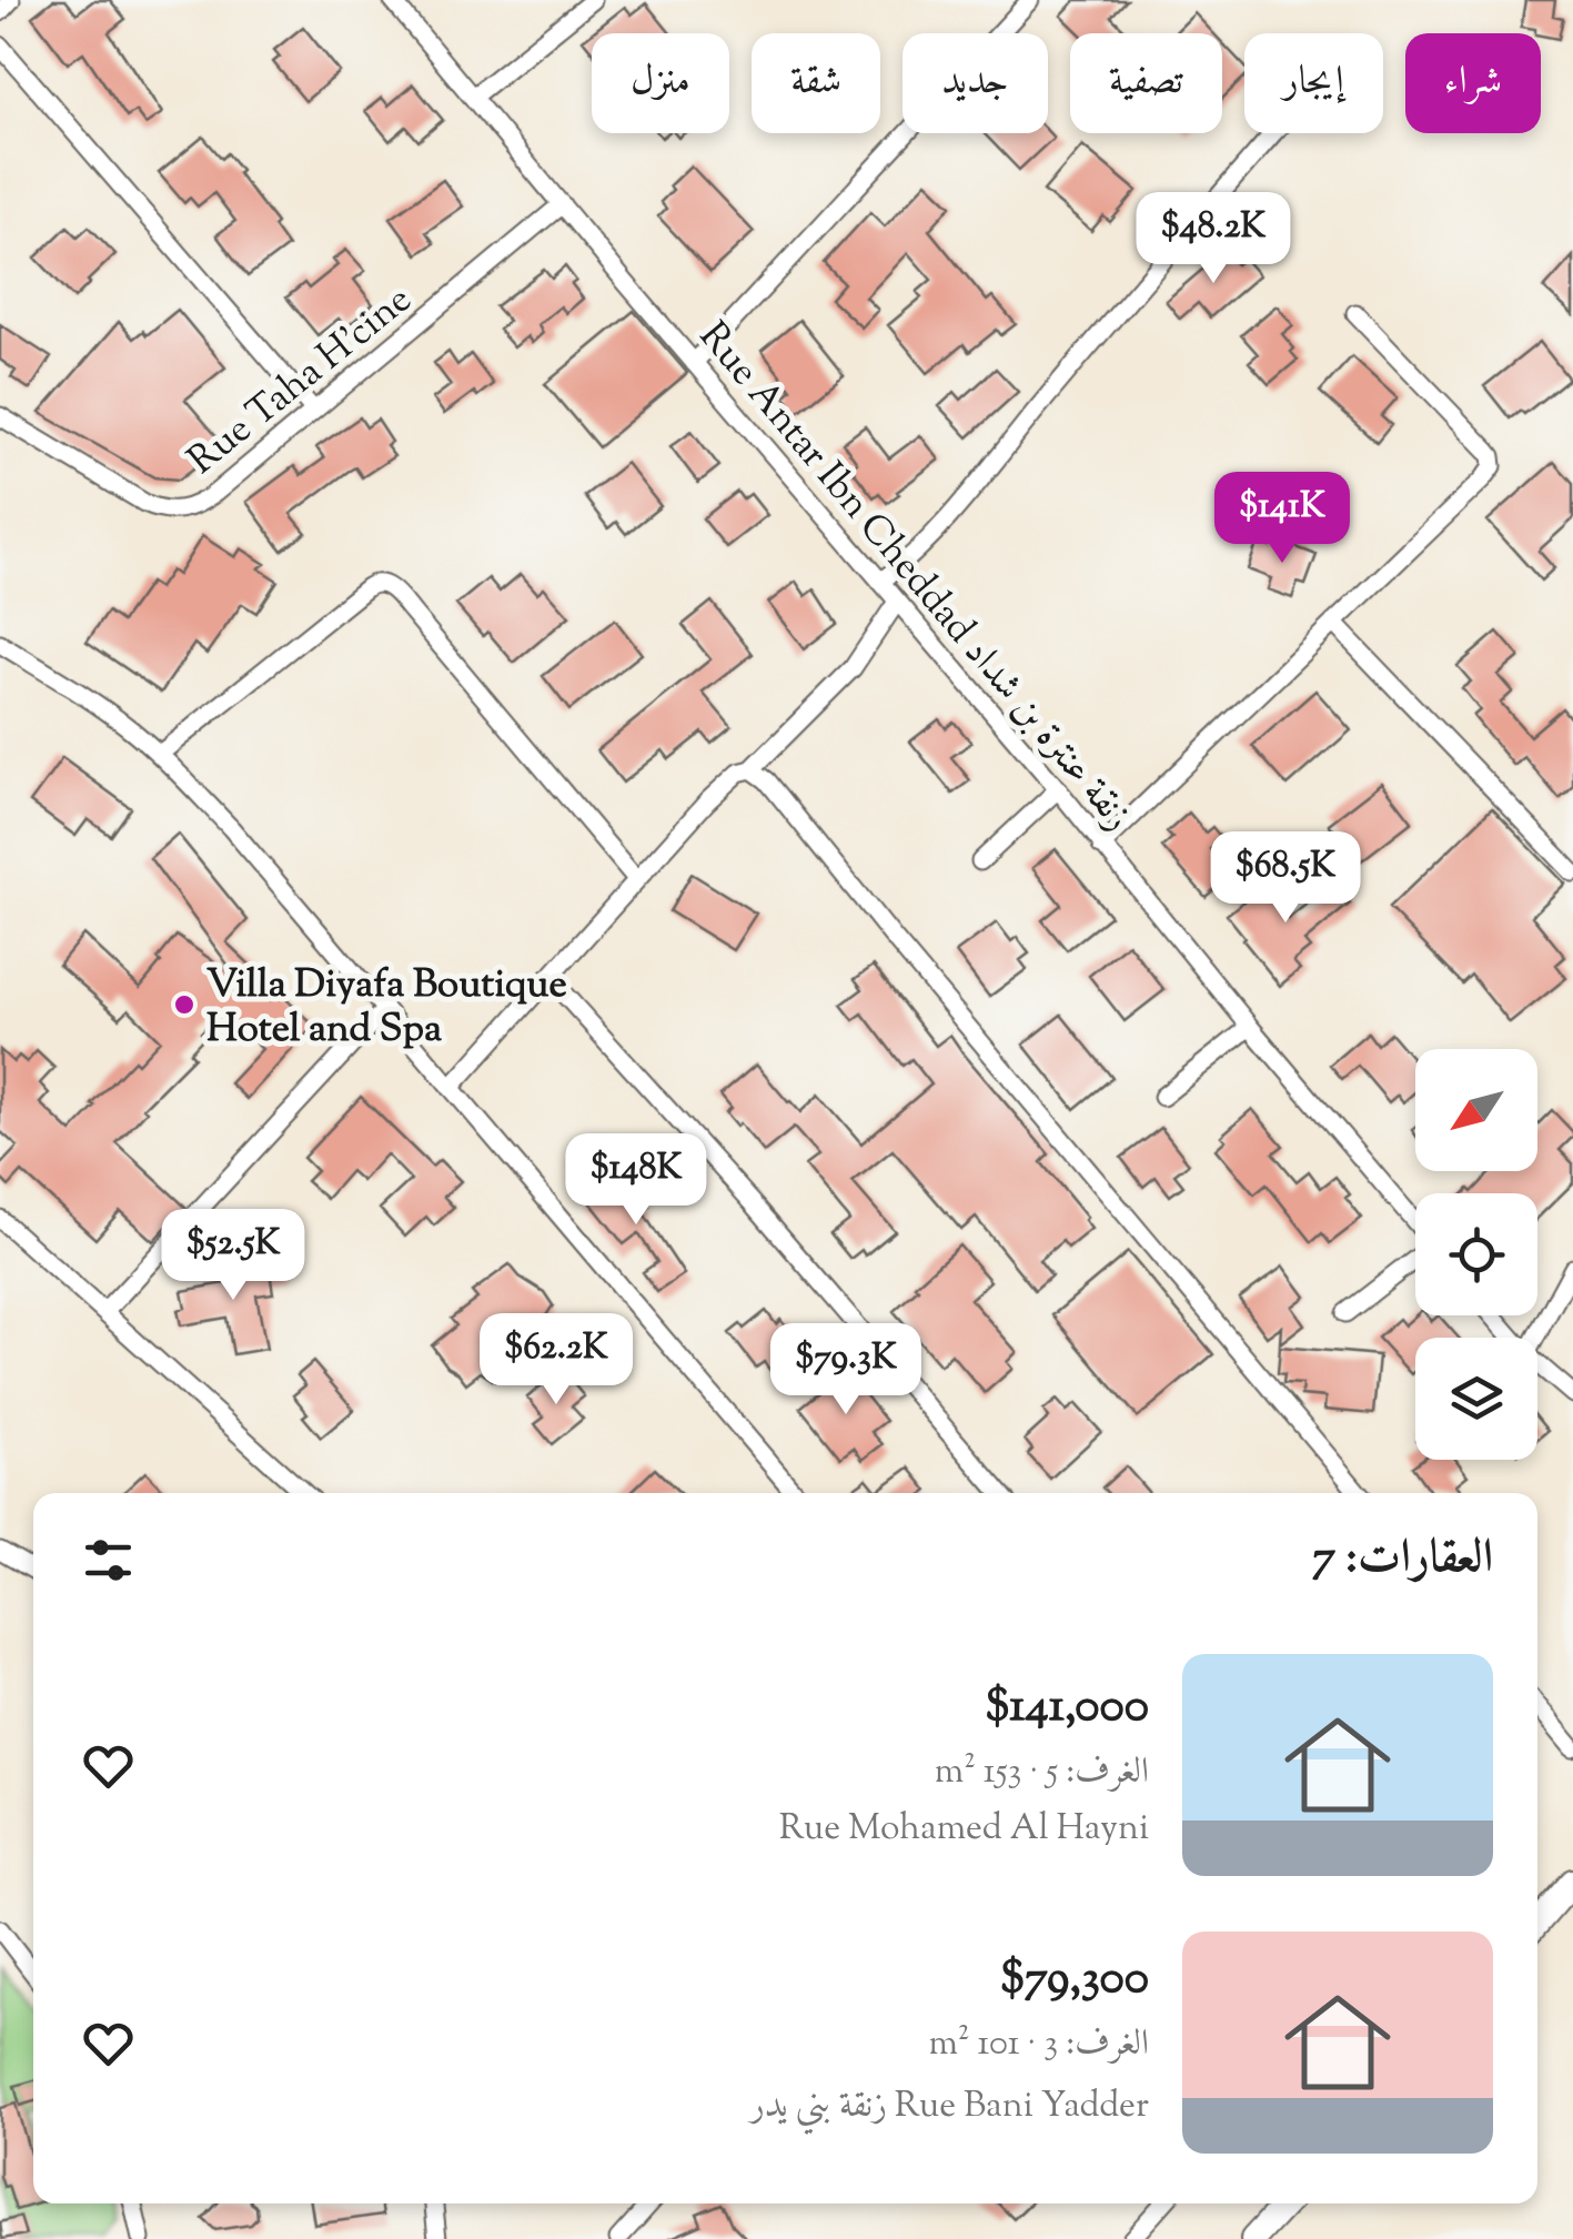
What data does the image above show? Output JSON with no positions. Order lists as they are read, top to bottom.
{
  "streets": {
    "street": ["Rue Taha H'cine", "Rue Antar Ibn Cheddad زنقة عنترة بن شداد"]
  },
  "crossings": [
    ["Rue Taha H'cine", "Rue Antar Ibn Cheddad زنقة عنترة بن شداد"]
  ],
  "places": ["Villa Diyafa Boutique Hotel and Spa"],
  "north": "bottom left",
  "page": {
    "chip": [
      "شراء",
      "إيجار",
      "تصفية",
      "جديد",
      "شقة",
      "منزل"
    ],
    "price": [
      "$48.2K",
      "$141K",
      "$68.5K",
      "$148K",
      "$52.5K",
      "$62.2K",
      "$79.3K"
    ],
    "heading": "العقارات: 7",
    "list": [
      {
        "name": "$141,000",
        "note": "الغرف: 5 · 153 m² · Rue Mohamed Al Hayni"
      },
      {
        "name": "$79,300",
        "note": "الغرف: 3 · 101 m² · Rue Bani Yadder زنقة بني يدر"
      }
    ]
  }
}
